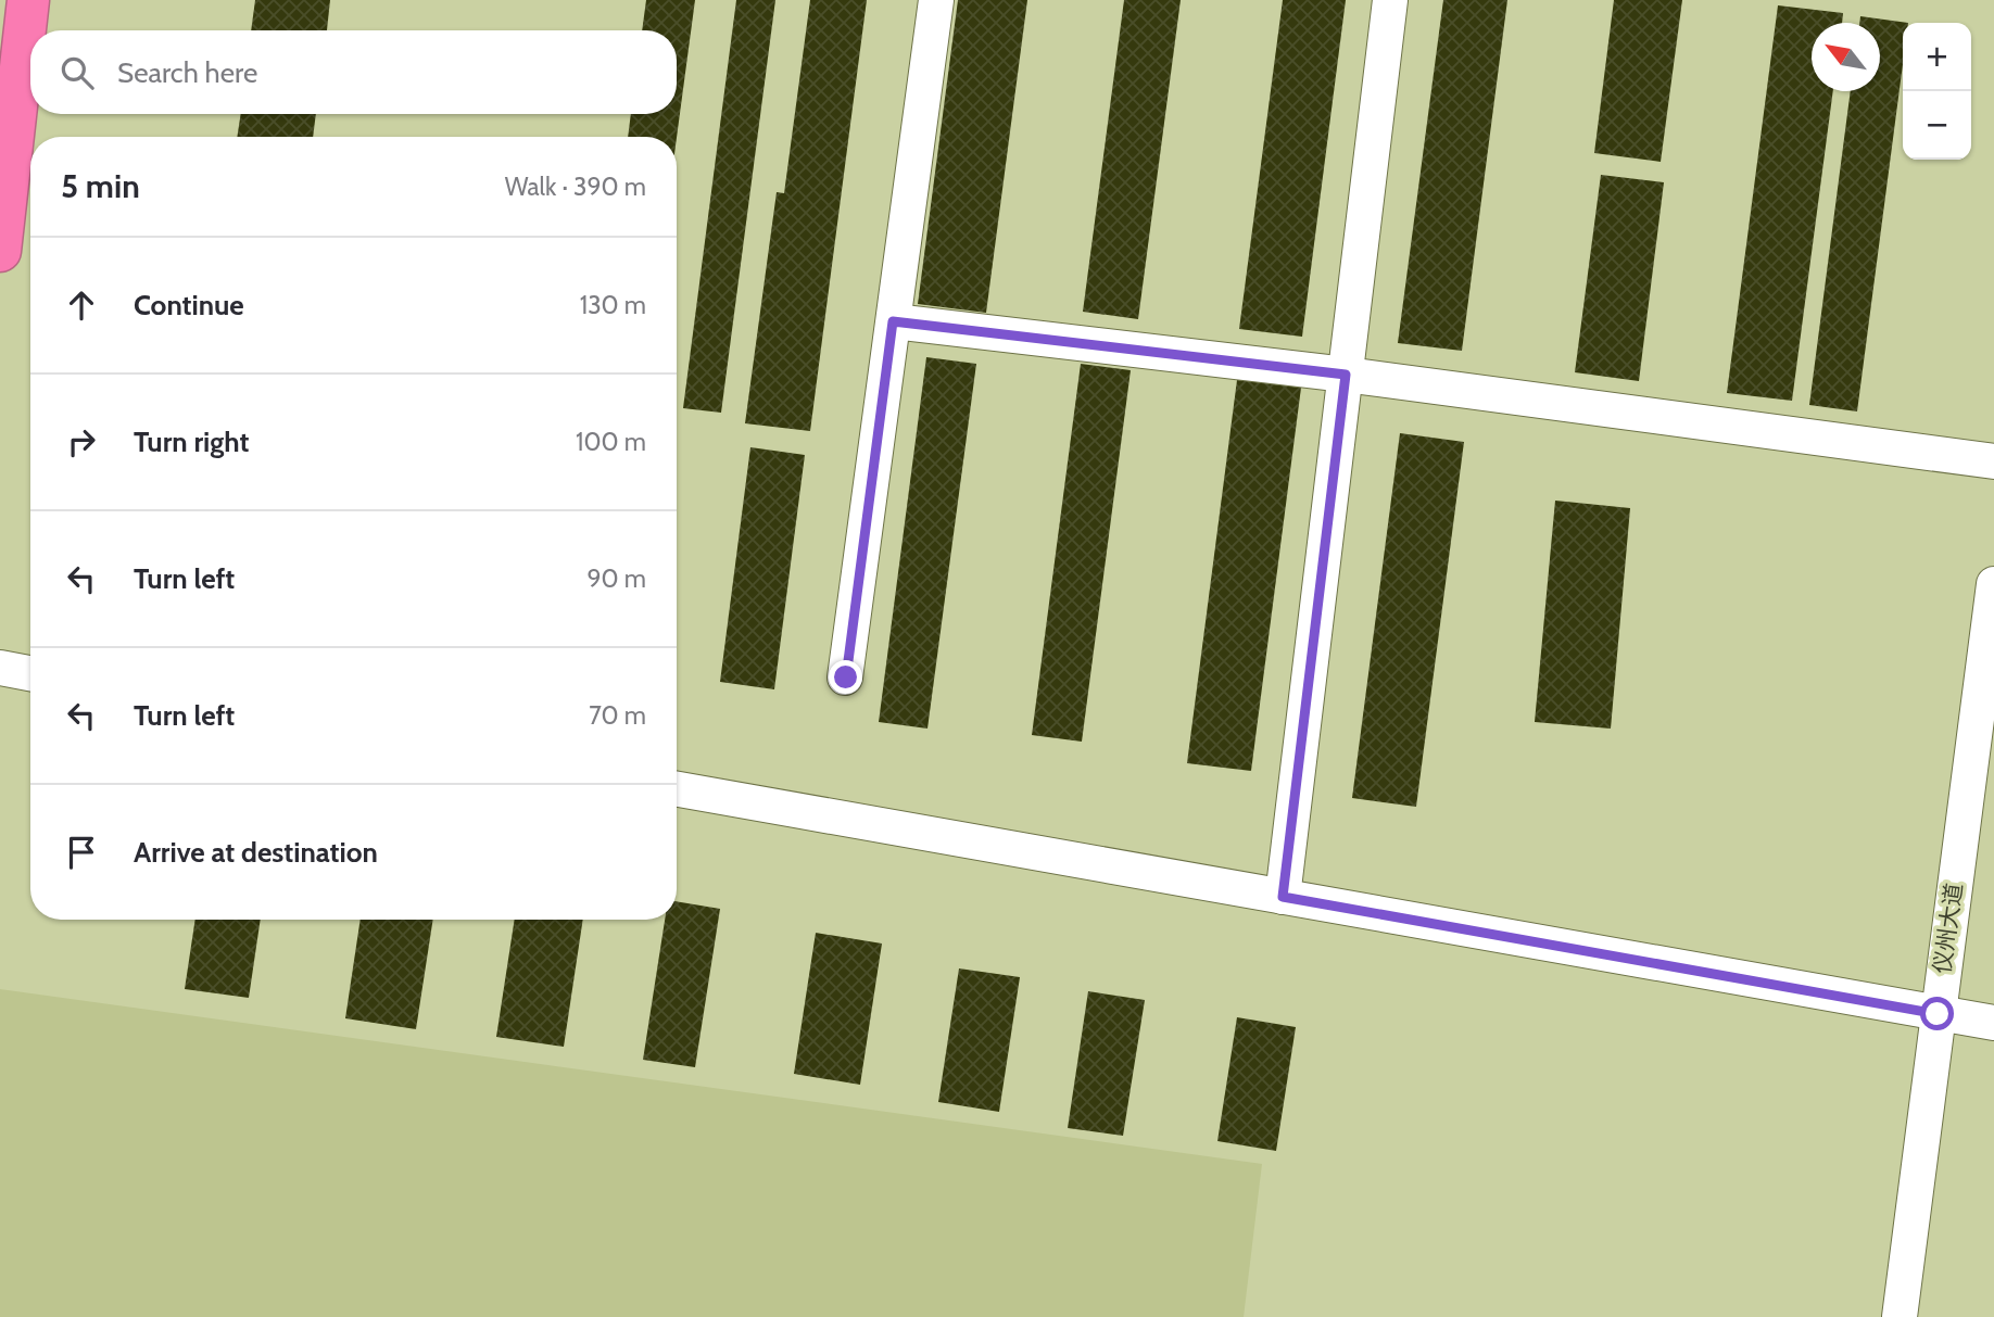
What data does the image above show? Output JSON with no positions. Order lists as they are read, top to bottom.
{
  "streets": {
    "street": ["仪州大道"]
  },
  "north": "top left",
  "page": {
    "map_buttons": ["+", "−"],
    "search": "Search here",
    "heading": ["5 min", "Walk · 390 m"],
    "list": [
      ["Continue", "130 m"],
      ["Turn right", "100 m"],
      ["Turn left", "90 m"],
      ["Turn left", "70 m"],
      "Arrive at destination"
    ]
  }
}
